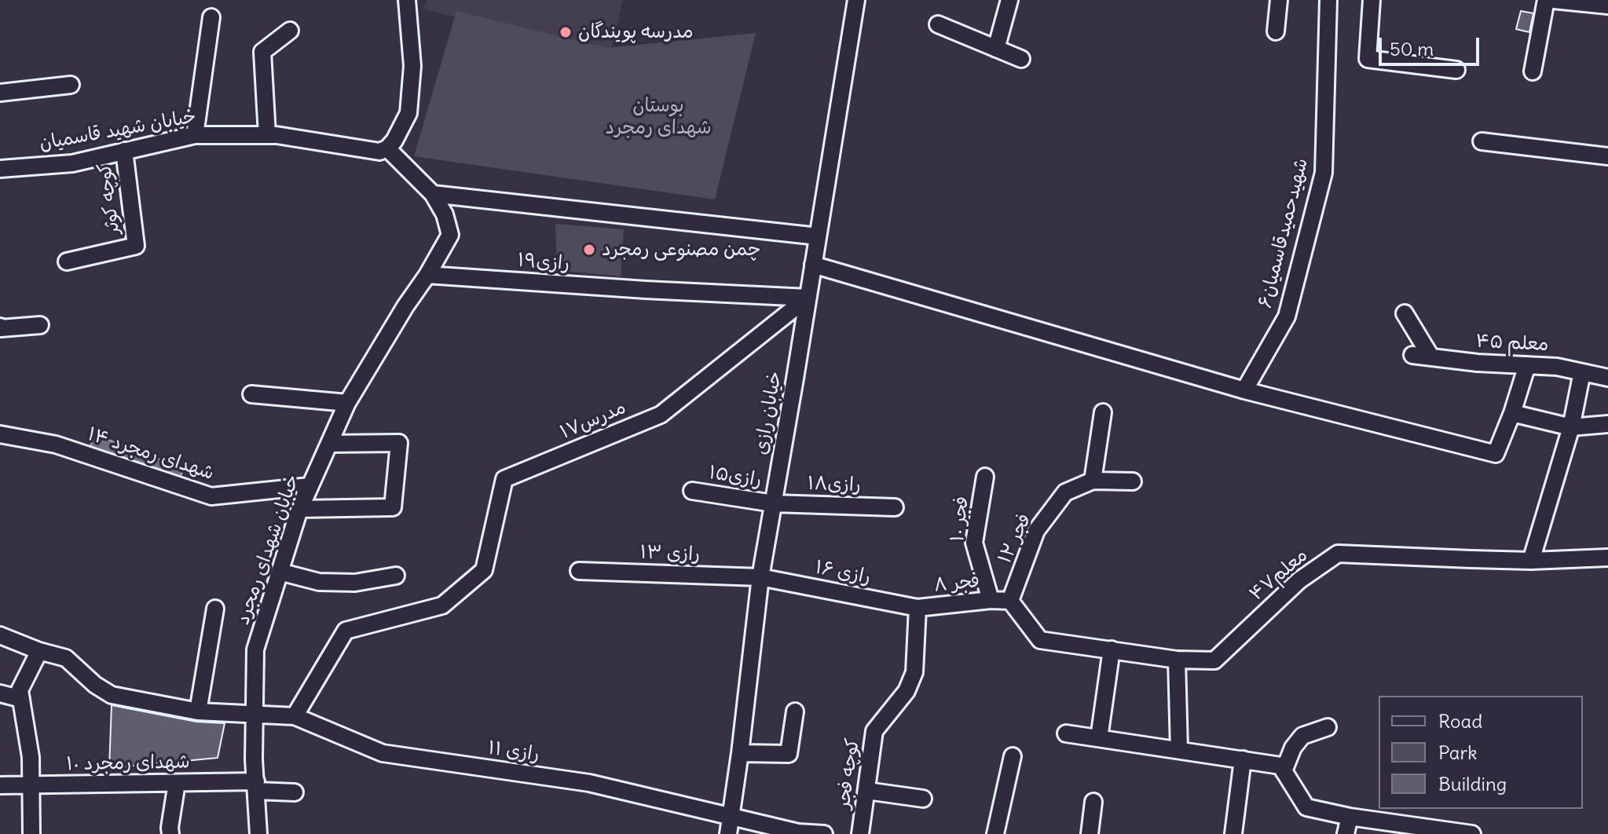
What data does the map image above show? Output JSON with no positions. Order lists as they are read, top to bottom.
{
  "streets": {
    "street": [
      "خیابان شهید قاسمیان",
      "کوچه کوثر",
      "شهیدحمیدقاسمیان۶",
      "رازی۱۹",
      "معلم ۴۵",
      "خیابان رازی",
      "مدرس۱۷",
      "شهدای رمجرد ۱۴",
      "رازی۱۵",
      "رازی۱۸",
      "فجر ۱۰",
      "فجر ۱۲",
      "خیابان شهدای رمجرد",
      "رازی ۱۳",
      "رازی ۱۶",
      "معلم۴۷",
      "فجر ۸",
      "رازی ۱۱",
      "شهدای رمجرد ۱۰",
      "کوچه فجر"
    ]
  },
  "crossings": [
    ["خیابان شهید قاسمیان", "کوچه کوثر"],
    ["خیابان شهید قاسمیان", "خیابان شهدای رمجرد"],
    ["رازی۱۹", "خیابان رازی"],
    ["رازی۱۹", "مدرس۱۷"],
    ["رازی۱۹", "خیابان شهدای رمجرد"],
    ["خیابان رازی", "مدرس۱۷"],
    ["خیابان رازی", "رازی۱۵"],
    ["خیابان رازی", "رازی۱۸"],
    ["خیابان رازی", "رازی ۱۳"],
    ["خیابان رازی", "رازی ۱۶"],
    ["خیابان رازی", "رازی ۱۱"],
    ["مدرس۱۷", "رازی ۱۱"],
    ["شهدای رمجرد ۱۴", "خیابان شهدای رمجرد"],
    ["رازی۱۵", "رازی۱۸"],
    ["فجر ۱۰", "فجر ۸"],
    ["فجر ۱۲", "معلم۴۷"],
    ["فجر ۱۲", "فجر ۸"],
    ["خیابان شهدای رمجرد", "شهدای رمجرد ۱۰"],
    ["رازی ۱۳", "رازی ۱۶"],
    ["رازی ۱۶", "فجر ۸"],
    ["معلم۴۷", "فجر ۸"],
    ["فجر ۸", "کوچه فجر"]
  ],
  "parks": ["بوستان شهدای رمجرد"],
  "places": ["مدرسه پویندگان", "چمن مصنوعی رمجرد"],
  "legend": ["Road", "Park", "Building"],
  "scale_bar": "50 m"
}
